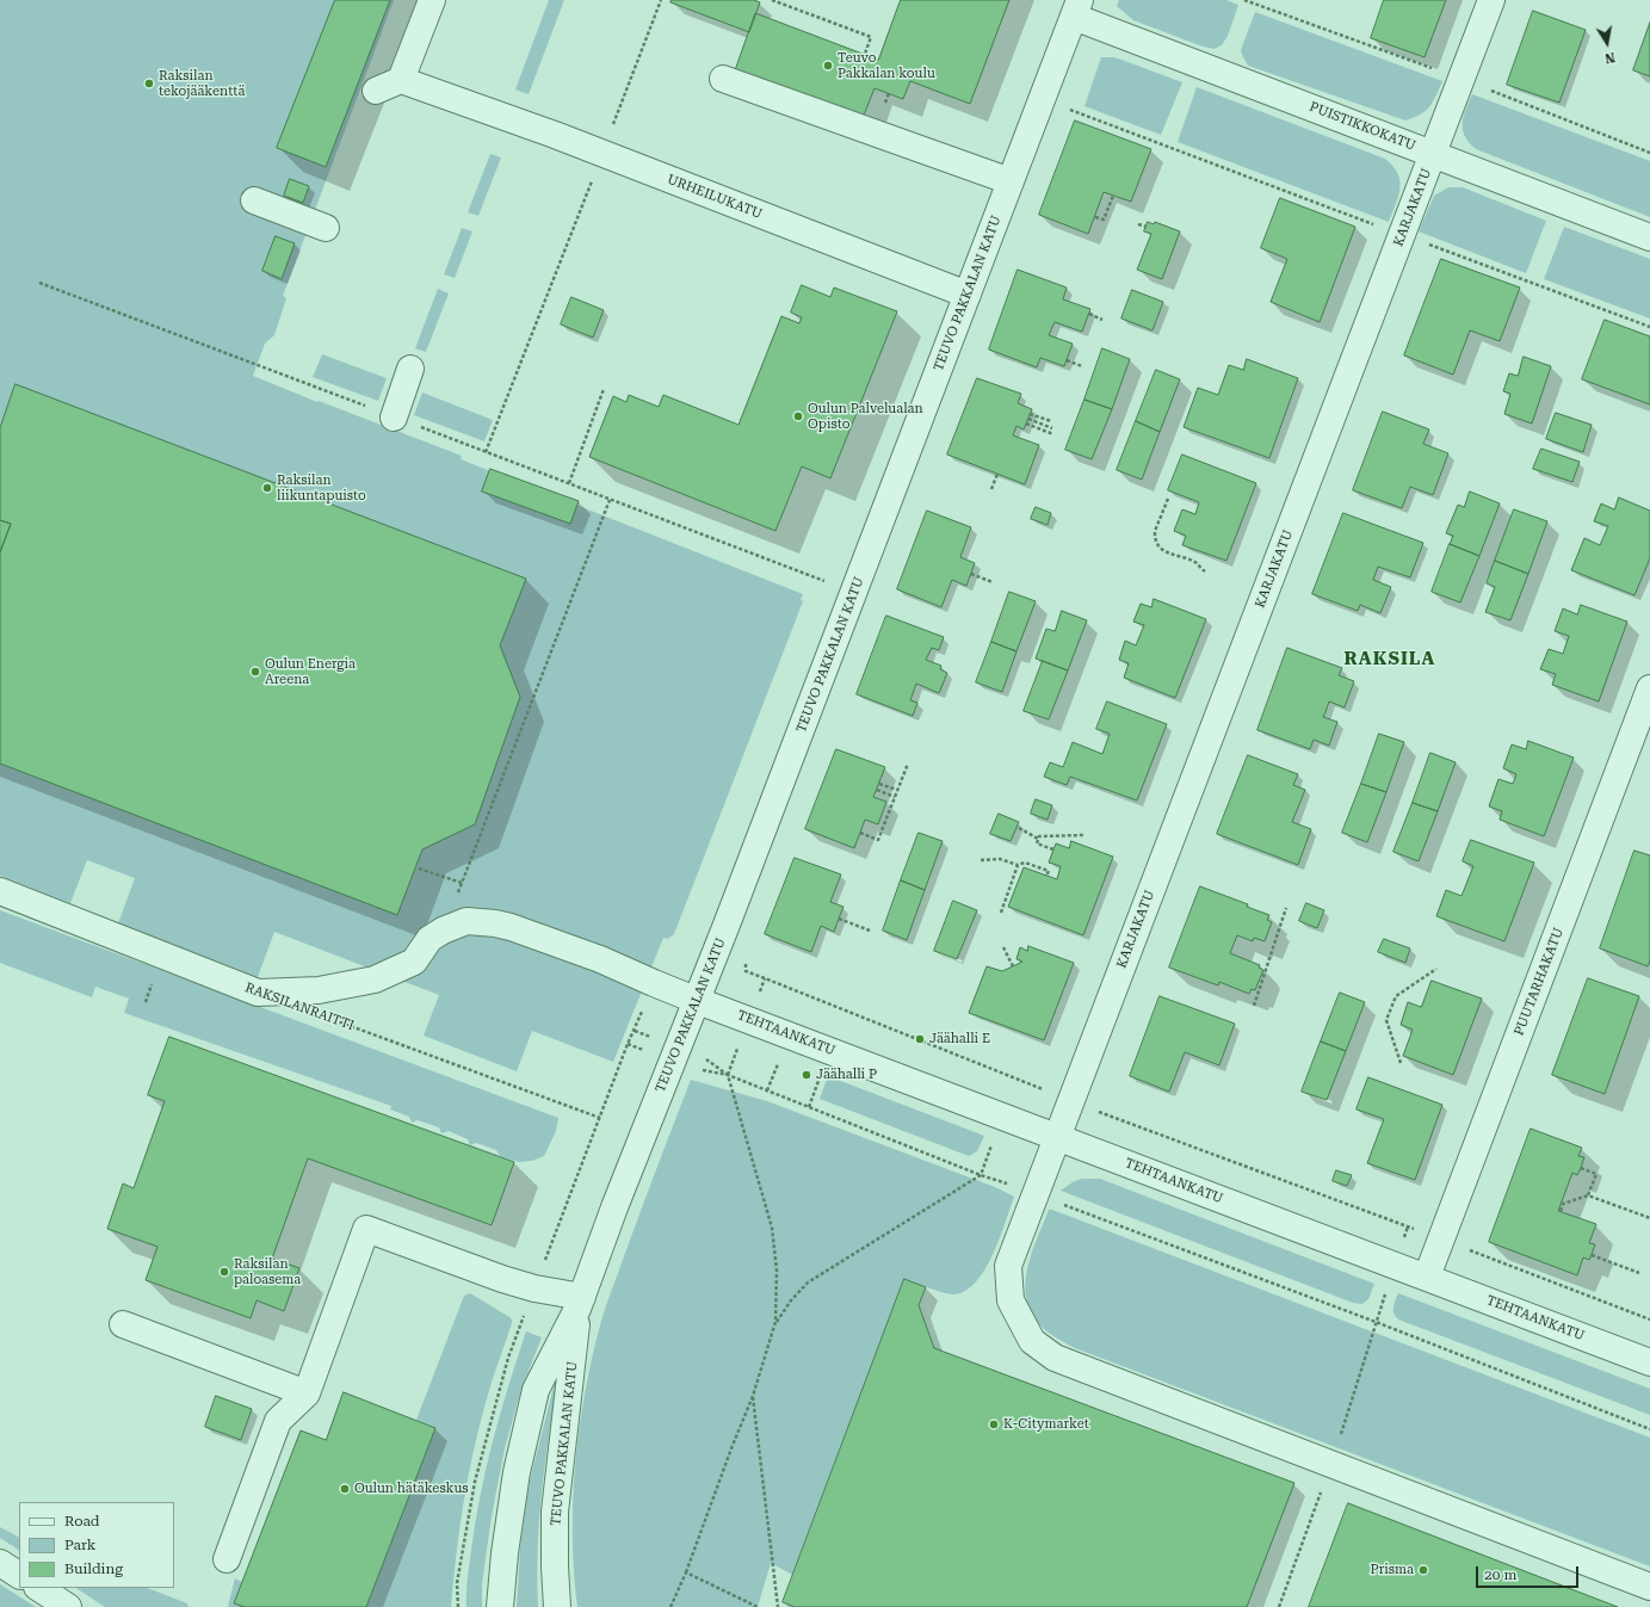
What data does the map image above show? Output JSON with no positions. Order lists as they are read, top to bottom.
{
  "streets": {
    "street": [
      "PUISTIKKOKATU",
      "URHEILUKATU",
      "KARJAKATU",
      "TEUVO PAKKALAN KATU",
      "PUUTARHAKATU",
      "RAKSILANRAITTI",
      "TEHTAANKATU"
    ]
  },
  "crossings": [
    ["PUISTIKKOKATU", "KARJAKATU"],
    ["PUISTIKKOKATU", "TEUVO PAKKALAN KATU"],
    ["URHEILUKATU", "TEUVO PAKKALAN KATU"],
    ["KARJAKATU", "TEHTAANKATU"],
    ["TEUVO PAKKALAN KATU", "TEHTAANKATU"],
    ["PUUTARHAKATU", "TEHTAANKATU"],
    ["RAKSILANRAITTI", "TEHTAANKATU"]
  ],
  "districts": ["RAKSILA"],
  "places": [
    "Teuvo Pakkalan koulu",
    "Raksilan tekojääkenttä",
    "Oulun Palvelualan Opisto",
    "Raksilan liikuntapuisto",
    "Oulun Energia Areena",
    "Jäähalli E",
    "Jäähalli P",
    "Raksilan paloasema",
    "K-Citymarket",
    "Oulun hätäkeskus",
    "Prisma"
  ],
  "legend": ["Road", "Park", "Building"],
  "scale_bar": "20 m",
  "north": "bottom"
}
